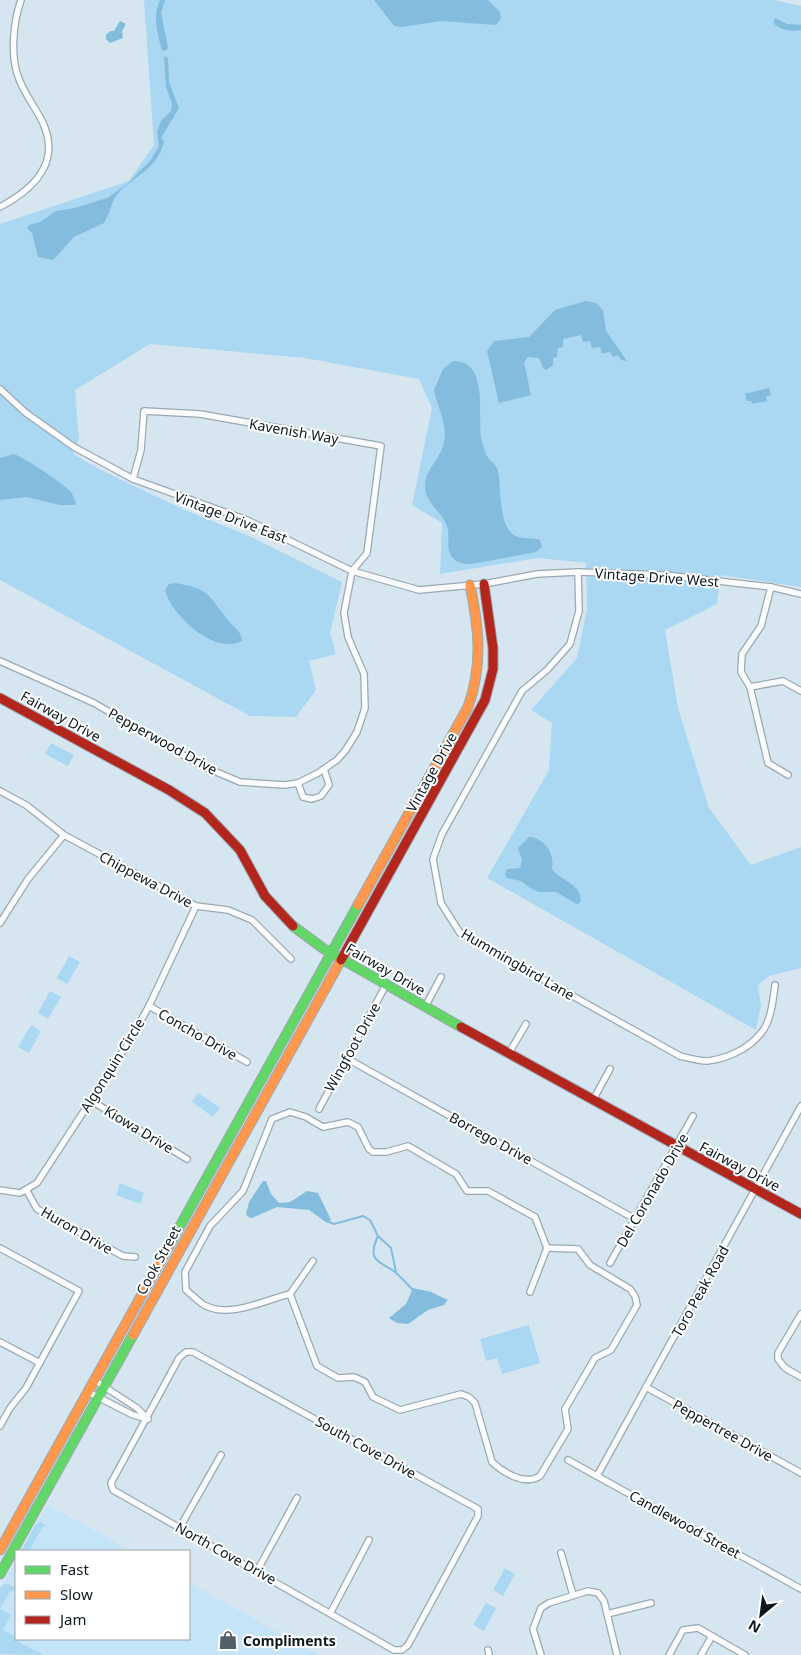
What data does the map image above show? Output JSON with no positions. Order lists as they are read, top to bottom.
{
  "streets": {
    "street": [
      "Kavenish Way",
      "Vintage Drive East",
      "Vintage Drive West",
      "Fairway Drive",
      "Pepperwood Drive",
      "Vintage Drive",
      "Chippewa Drive",
      "Hummingbird Lane",
      "Concho Drive",
      "Wingfoot Drive",
      "Algonquin Circle",
      "Kiowa Drive",
      "Borrego Drive",
      "Del Coronado Drive",
      "Huron Drive",
      "Cook Street",
      "Toro Peak Road",
      "Peppertree Drive",
      "South Cove Drive",
      "Candlewood Street",
      "North Cove Drive"
    ]
  },
  "crossings": [
    ["Kavenish Way", "Vintage Drive East"],
    ["Kavenish Way", "Pepperwood Drive"],
    ["Vintage Drive East", "Vintage Drive West"],
    ["Vintage Drive East", "Pepperwood Drive"],
    ["Vintage Drive East", "Vintage Drive"],
    ["Vintage Drive West", "Vintage Drive"],
    ["Vintage Drive West", "Hummingbird Lane"],
    ["Fairway Drive", "Vintage Drive"],
    ["Fairway Drive", "Wingfoot Drive"],
    ["Fairway Drive", "Del Coronado Drive"],
    ["Fairway Drive", "Cook Street"],
    ["Fairway Drive", "Toro Peak Road"],
    ["Vintage Drive", "Cook Street"],
    ["Chippewa Drive", "Algonquin Circle"],
    ["Concho Drive", "Algonquin Circle"],
    ["Wingfoot Drive", "Borrego Drive"],
    ["Algonquin Circle", "Kiowa Drive"],
    ["Algonquin Circle", "Huron Drive"],
    ["Borrego Drive", "Del Coronado Drive"],
    ["Toro Peak Road", "Peppertree Drive"],
    ["Toro Peak Road", "Candlewood Street"],
    ["South Cove Drive", "North Cove Drive"]
  ],
  "places": {
    "shop": ["Compliments"]
  },
  "legend": ["Fast", "Slow", "Jam"],
  "north": "bottom left"
}
